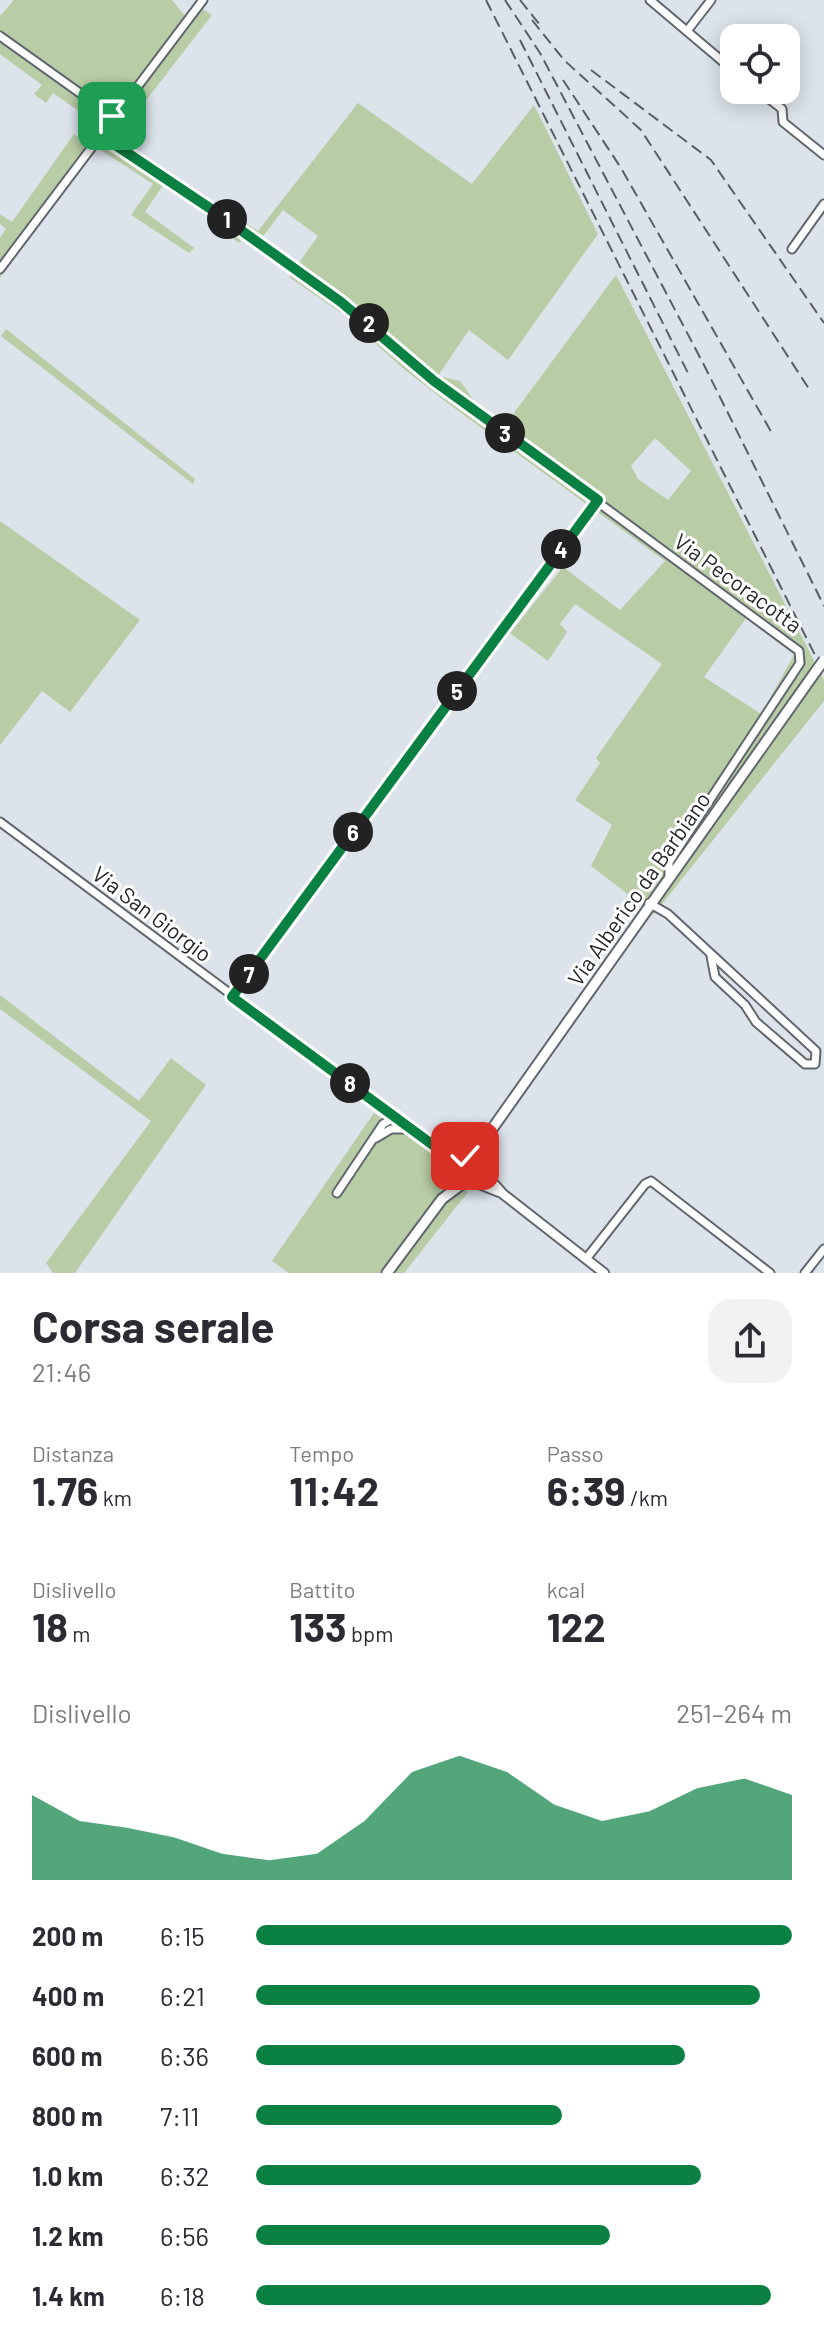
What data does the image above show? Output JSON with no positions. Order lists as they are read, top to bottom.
{
  "streets": {
    "main road": ["Via Alberico da Barbiano"],
    "street": ["Via Pecoracotta", "Via San Giorgio"]
  },
  "crossings": [
    ["Via Pecoracotta", "Via Alberico da Barbiano"],
    ["Via Alberico da Barbiano", "Via San Giorgio"]
  ],
  "page": {
    "pins": [
      "1",
      "2",
      "3",
      "4",
      "5",
      "6",
      "7",
      "8"
    ],
    "heading": ["Corsa serale", "21:46"],
    "stats": [
      ["Distanza", "1.76 km"],
      ["Tempo", "11:42"],
      ["Passo", "6:39 /km"],
      ["Dislivello", "18 m"],
      ["Battito", "133 bpm"],
      ["kcal", "122"]
    ],
    "chart": ["Dislivello", "251–264 m"],
    "list": [
      {
        "name": "200 m",
        "note": "6:15"
      },
      {
        "name": "400 m",
        "note": "6:21"
      },
      {
        "name": "600 m",
        "note": "6:36"
      },
      {
        "name": "800 m",
        "note": "7:11"
      },
      {
        "name": "1.0 km",
        "note": "6:32"
      },
      {
        "name": "1.2 km",
        "note": "6:56"
      },
      {
        "name": "1.4 km",
        "note": "6:18"
      }
    ]
  }
}
